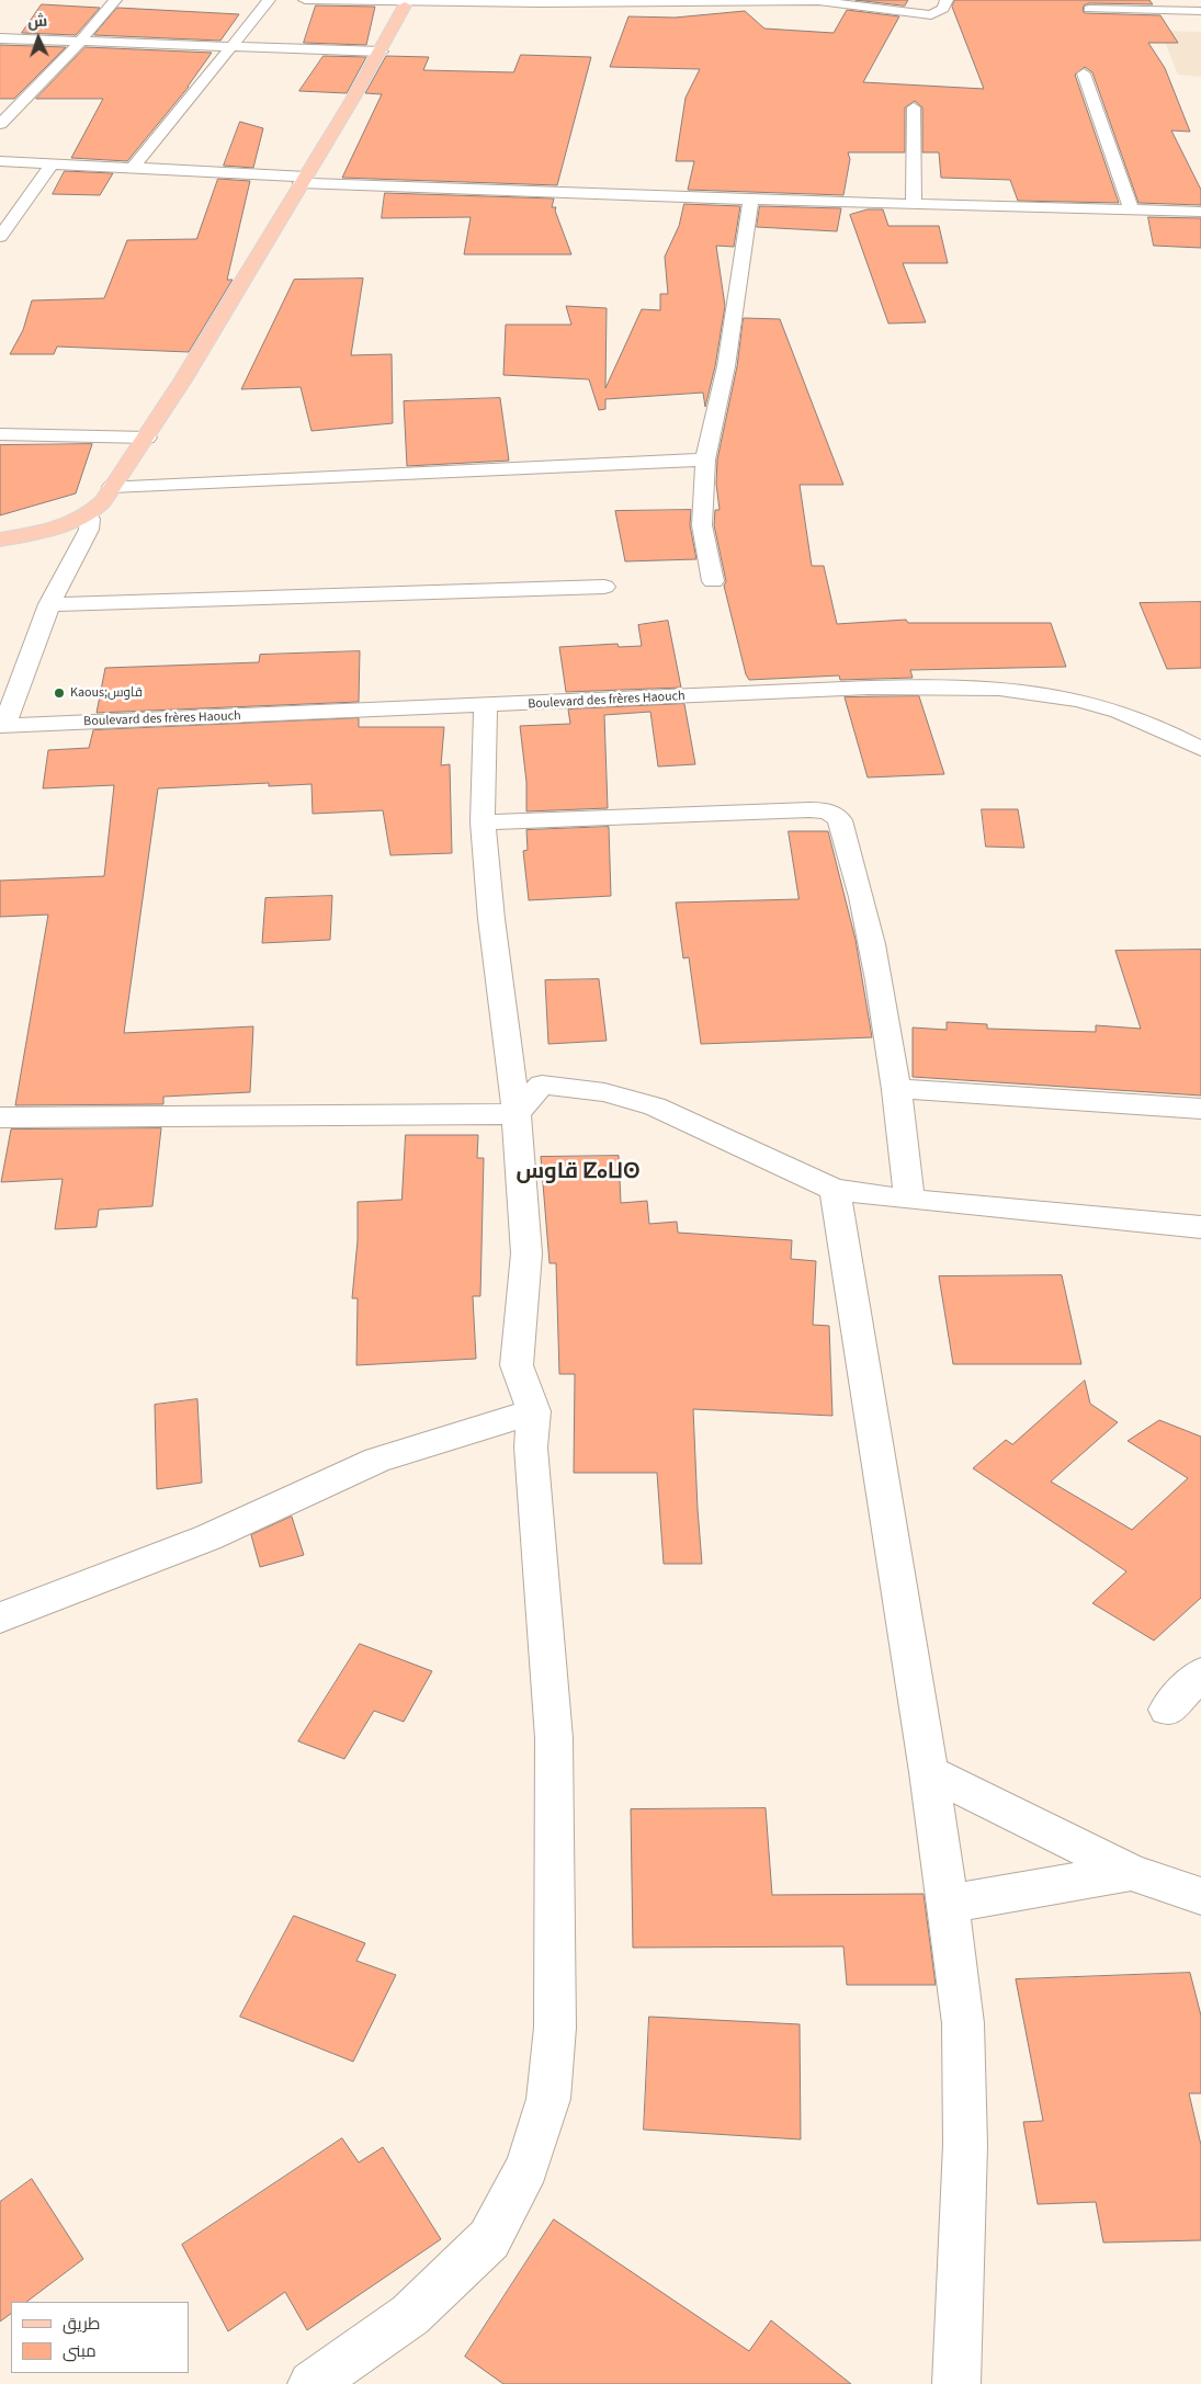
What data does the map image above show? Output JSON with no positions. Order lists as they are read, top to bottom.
{
  "streets": {
    "street": ["Boulevard des frères Haouch"]
  },
  "districts": ["قاوس ⵇⴰⵡⵙ"],
  "places": ["Kaous;قاوس"],
  "legend": ["طريق", "مبنى"],
  "north": "top"
}
